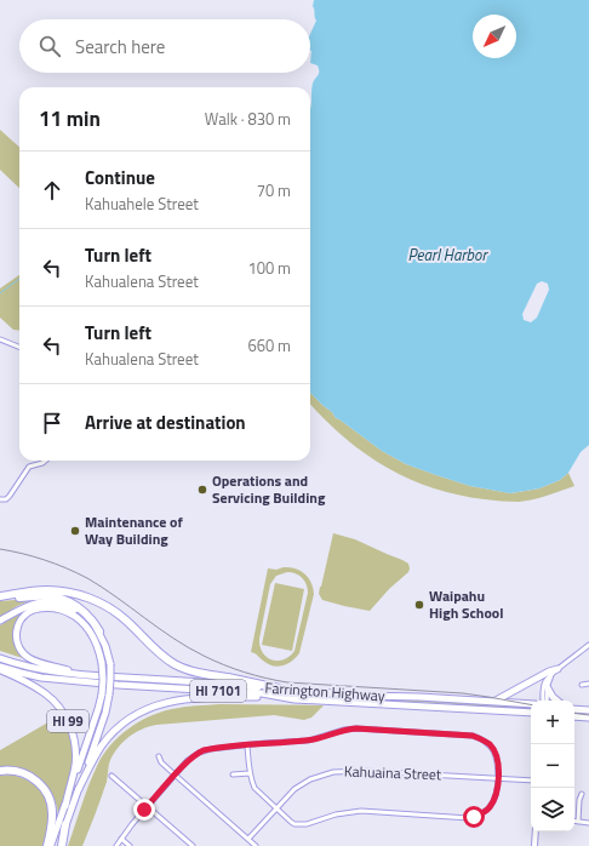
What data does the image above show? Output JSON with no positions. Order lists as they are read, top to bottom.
{
  "streets": {
    "main road": ["HI 7101", "Farrington Highway", "HI 99"],
    "street": ["Kahuaina Street"]
  },
  "crossings": [
    ["Farrington Highway", "HI 99"]
  ],
  "water": ["Pearl Harbor"],
  "places": ["Operations and Servicing Building", "Maintenance of Way Building", "Waipahu High School"],
  "north": "bottom left",
  "page": {
    "search": "Search here",
    "heading": ["11 min", "Walk · 830 m"],
    "list": [
      ["Continue", "Kahuahele Street", "70 m"],
      ["Turn left", "Kahualena Street", "100 m"],
      ["Turn left", "Kahualena Street", "660 m"],
      "Arrive at destination"
    ],
    "map_buttons": ["+", "−"]
  }
}
